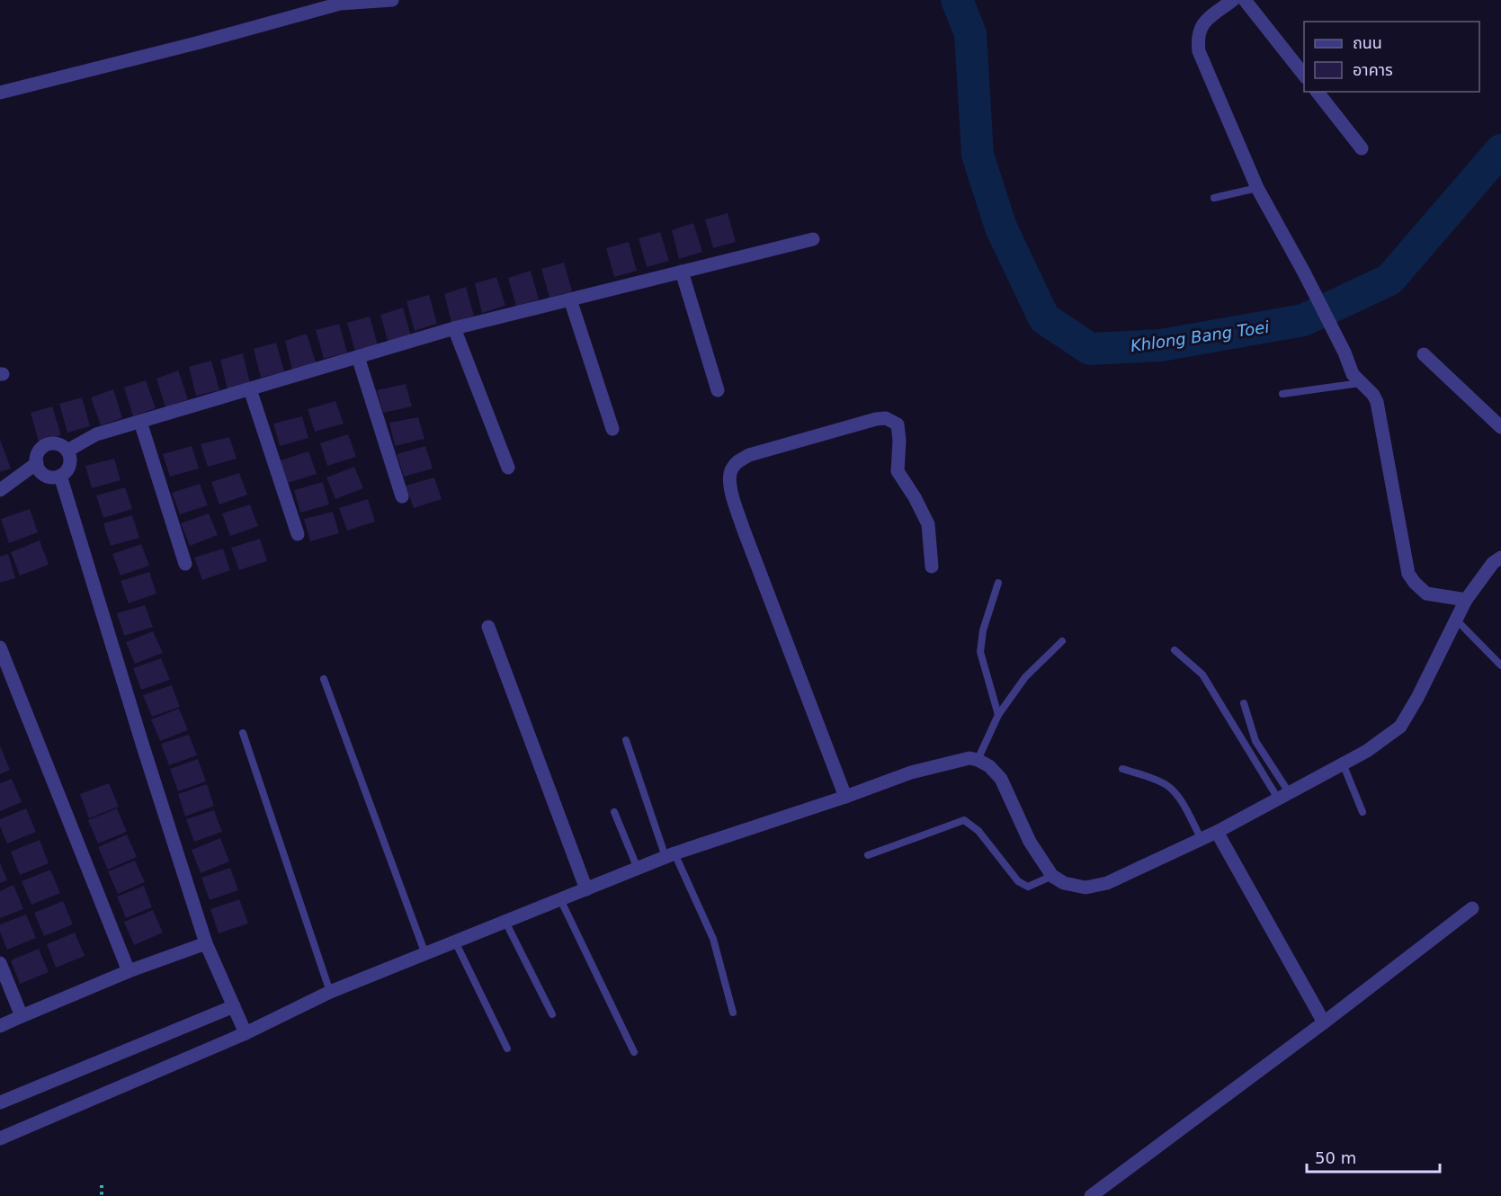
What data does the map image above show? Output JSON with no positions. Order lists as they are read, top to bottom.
{
  "water": ["Khlong Bang Toei"],
  "legend": ["ถนน", "อาคาร"],
  "scale_bar": "50 m"
}
